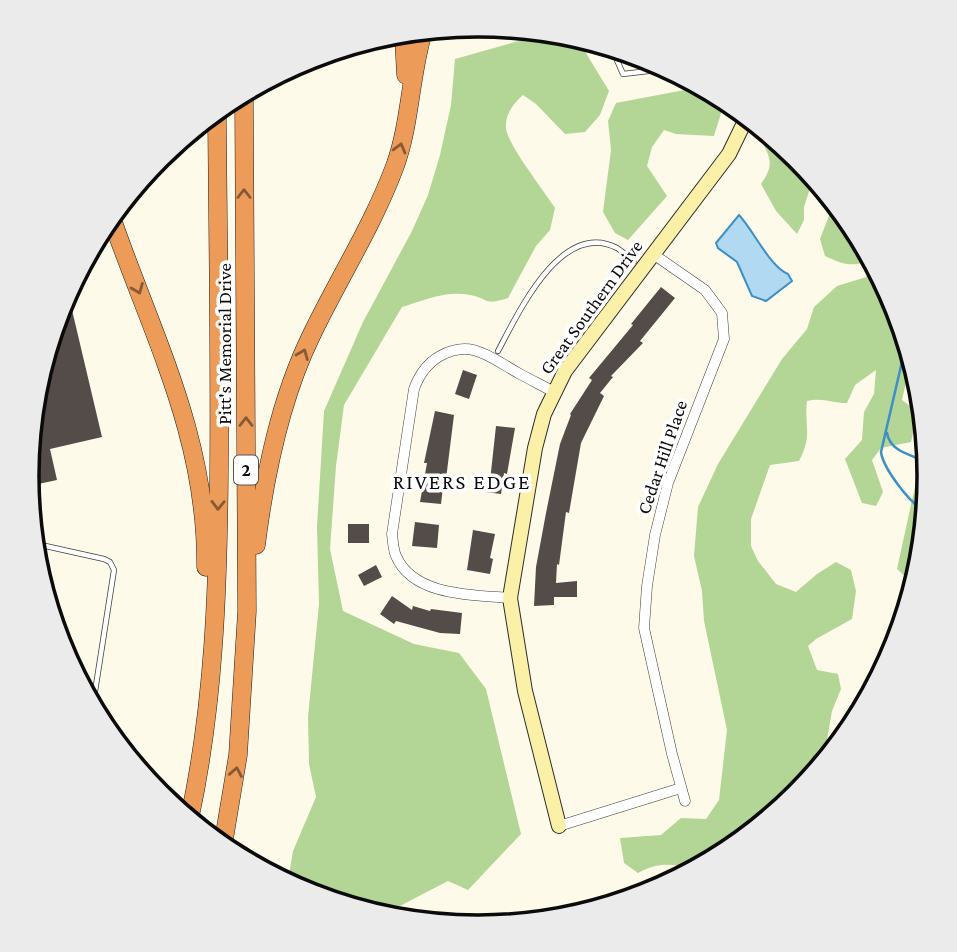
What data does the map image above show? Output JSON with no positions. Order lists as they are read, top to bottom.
{
  "streets": {
    "highway": ["Pitt's Memorial Drive", "2"],
    "street": ["Great Southern Drive", "Cedar Hill Place"]
  },
  "crossings": [
    ["Great Southern Drive", "Cedar Hill Place"]
  ],
  "districts": ["RIVERS EDGE"]
}
